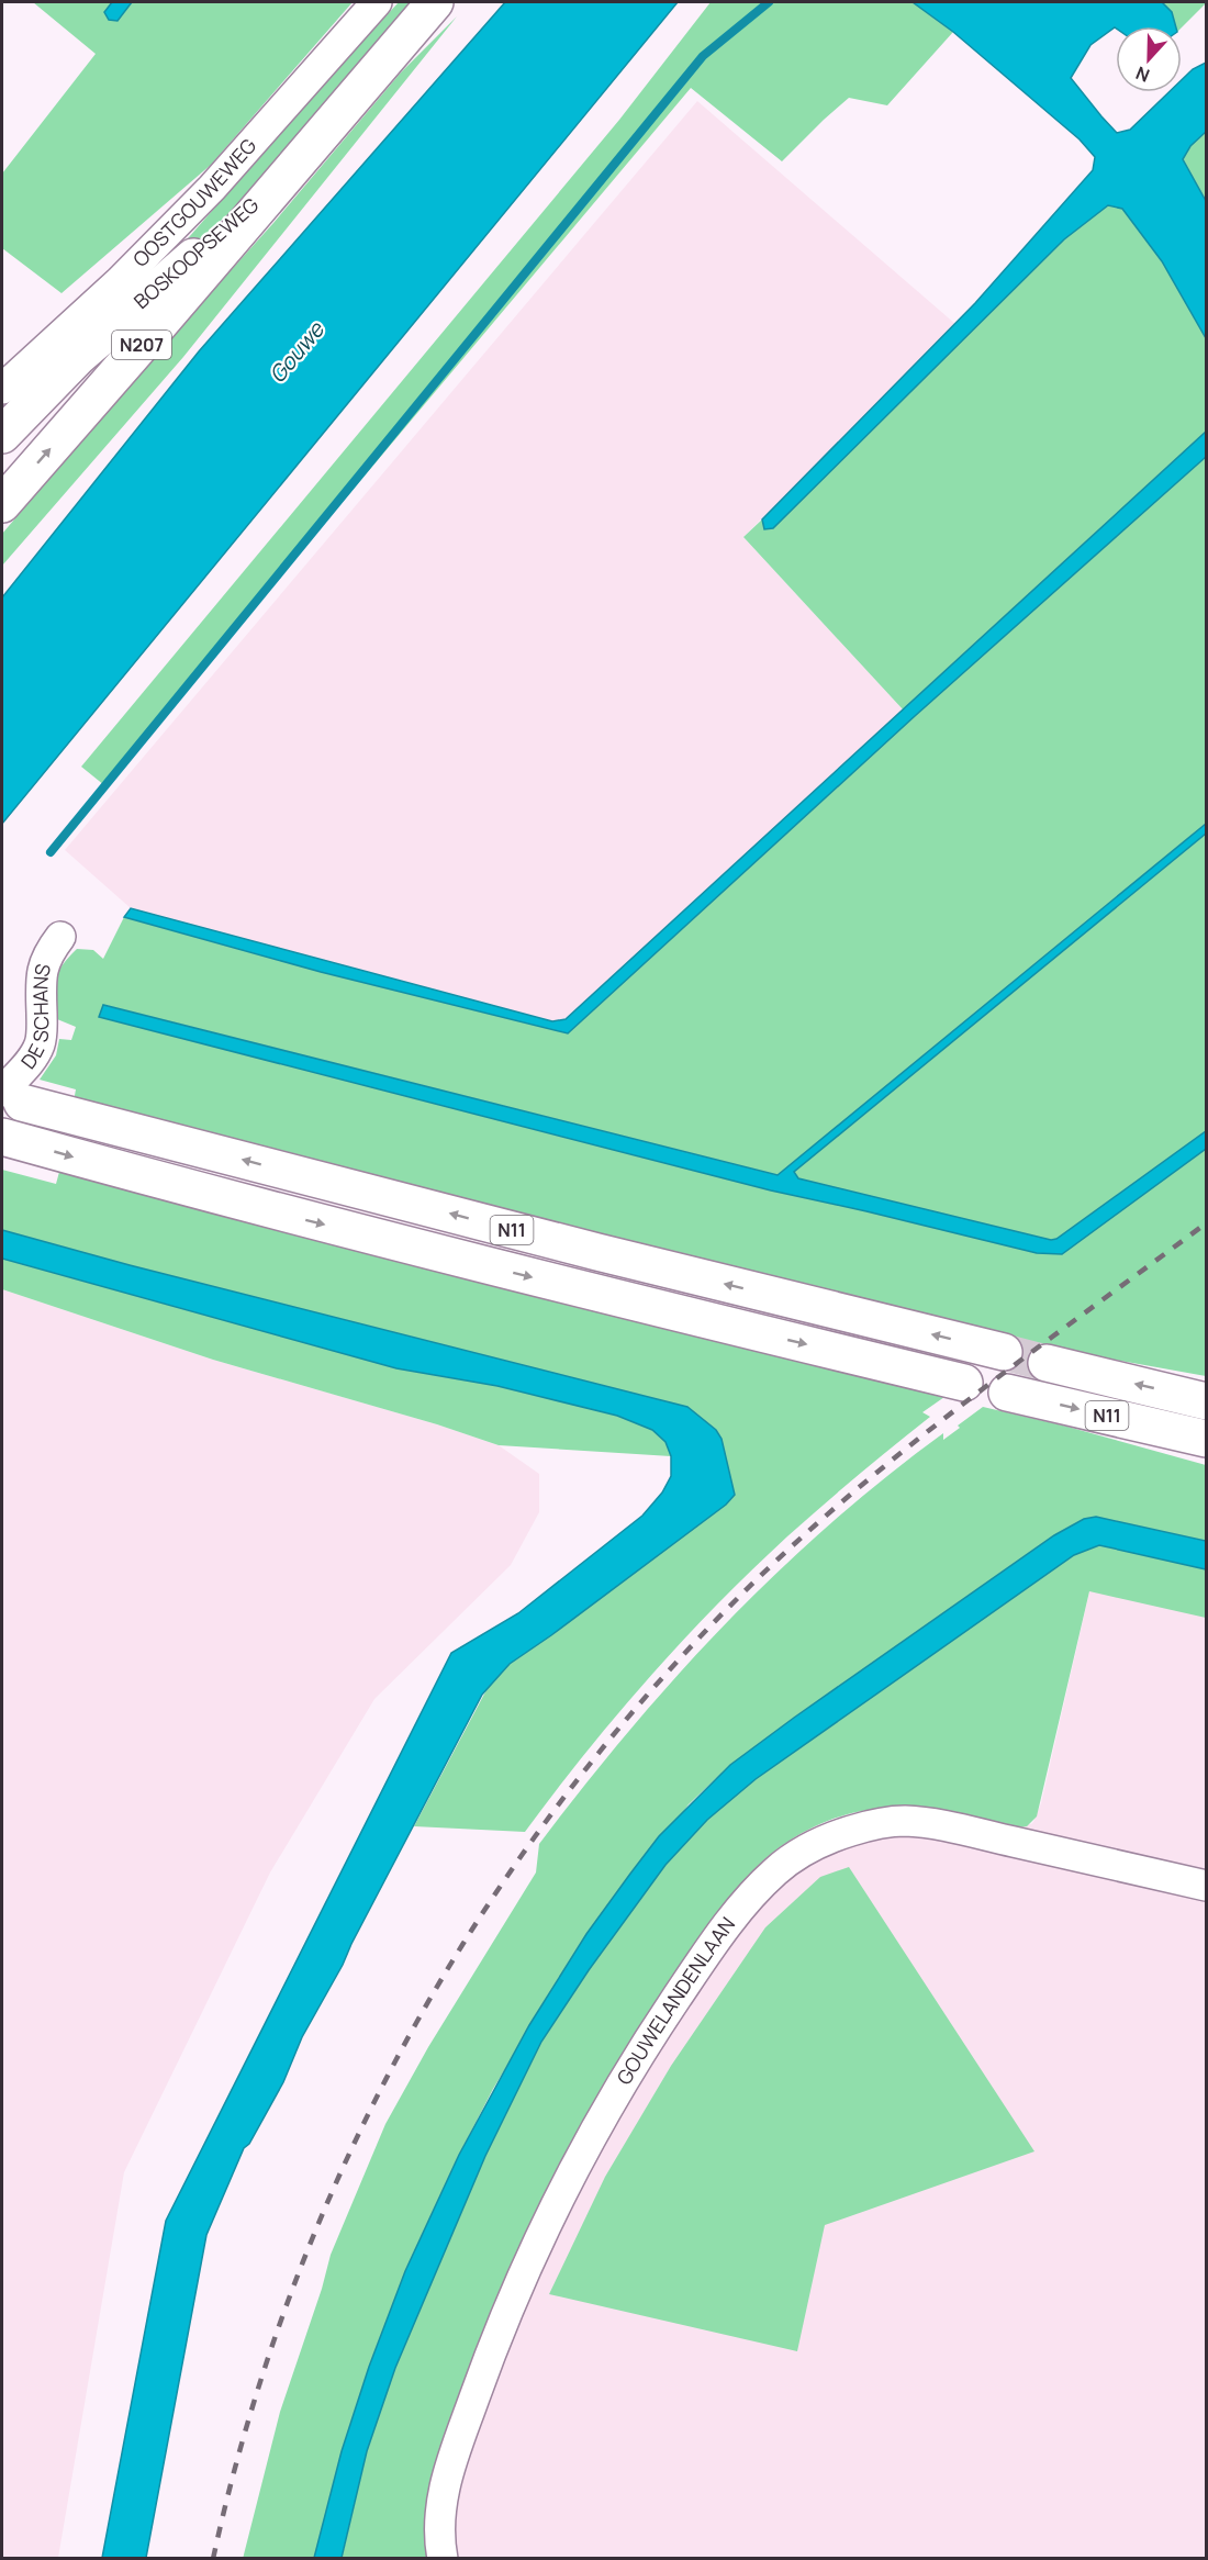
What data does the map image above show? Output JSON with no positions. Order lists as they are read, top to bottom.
{
  "streets": {
    "main road": ["BOSKOOPSEWEG", "N207", "N11"],
    "street": ["OOSTGOUWEWEG", "DE SCHANS", "GOUWELANDENLAAN"]
  },
  "crossings": [
    ["DE SCHANS", "N11"]
  ],
  "water": ["Gouwe"],
  "north": "bottom"
}
